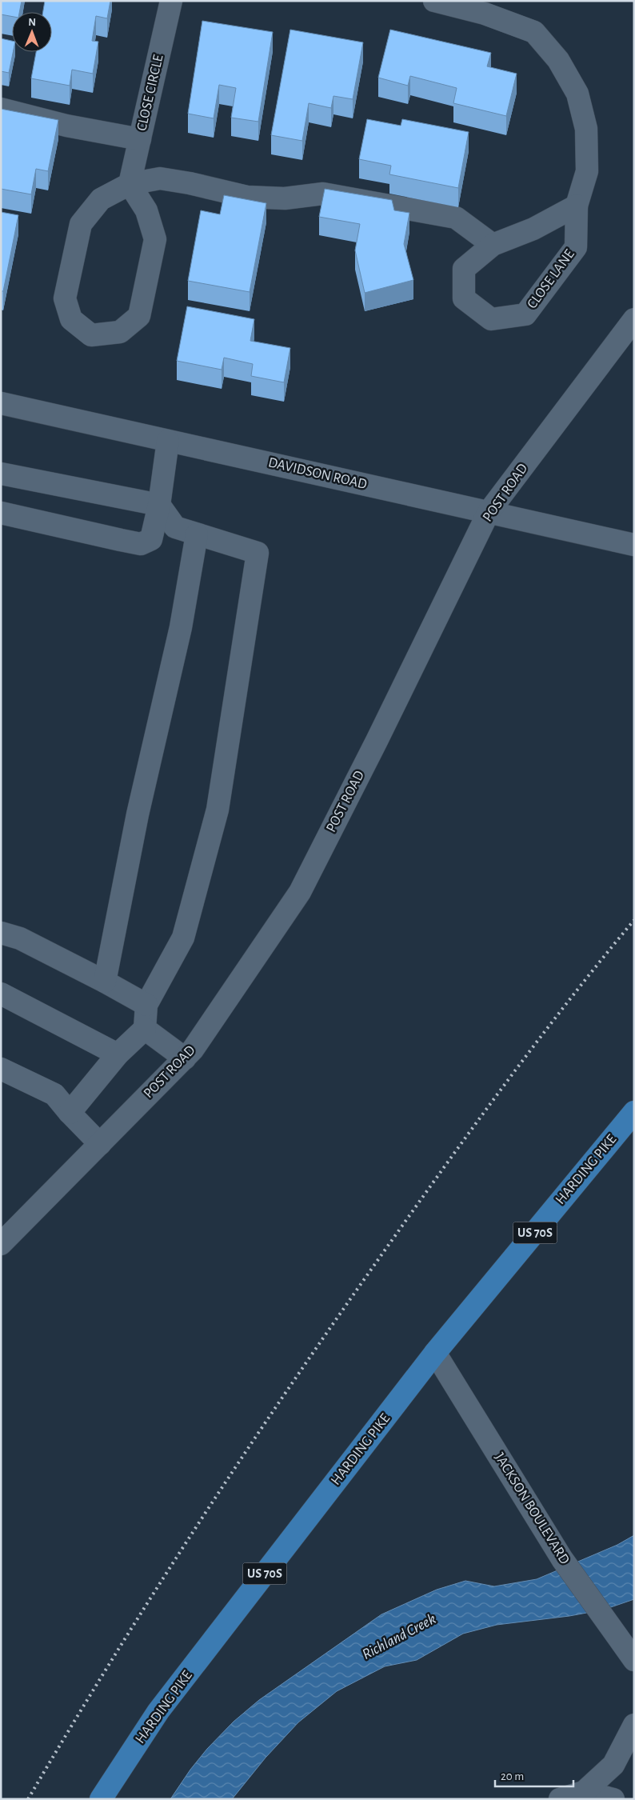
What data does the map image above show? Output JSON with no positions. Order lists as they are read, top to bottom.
{
  "streets": {
    "main road": ["HARDING PIKE", "US 70S"],
    "street": [
      "CLOSE CIRCLE",
      "CLOSE LANE",
      "DAVIDSON ROAD",
      "POST ROAD",
      "JACKSON BOULEVARD"
    ]
  },
  "crossings": [
    ["DAVIDSON ROAD", "POST ROAD"],
    ["HARDING PIKE", "JACKSON BOULEVARD"]
  ],
  "water": ["Richland Creek"],
  "scale_bar": "20 m",
  "north": "top"
}
